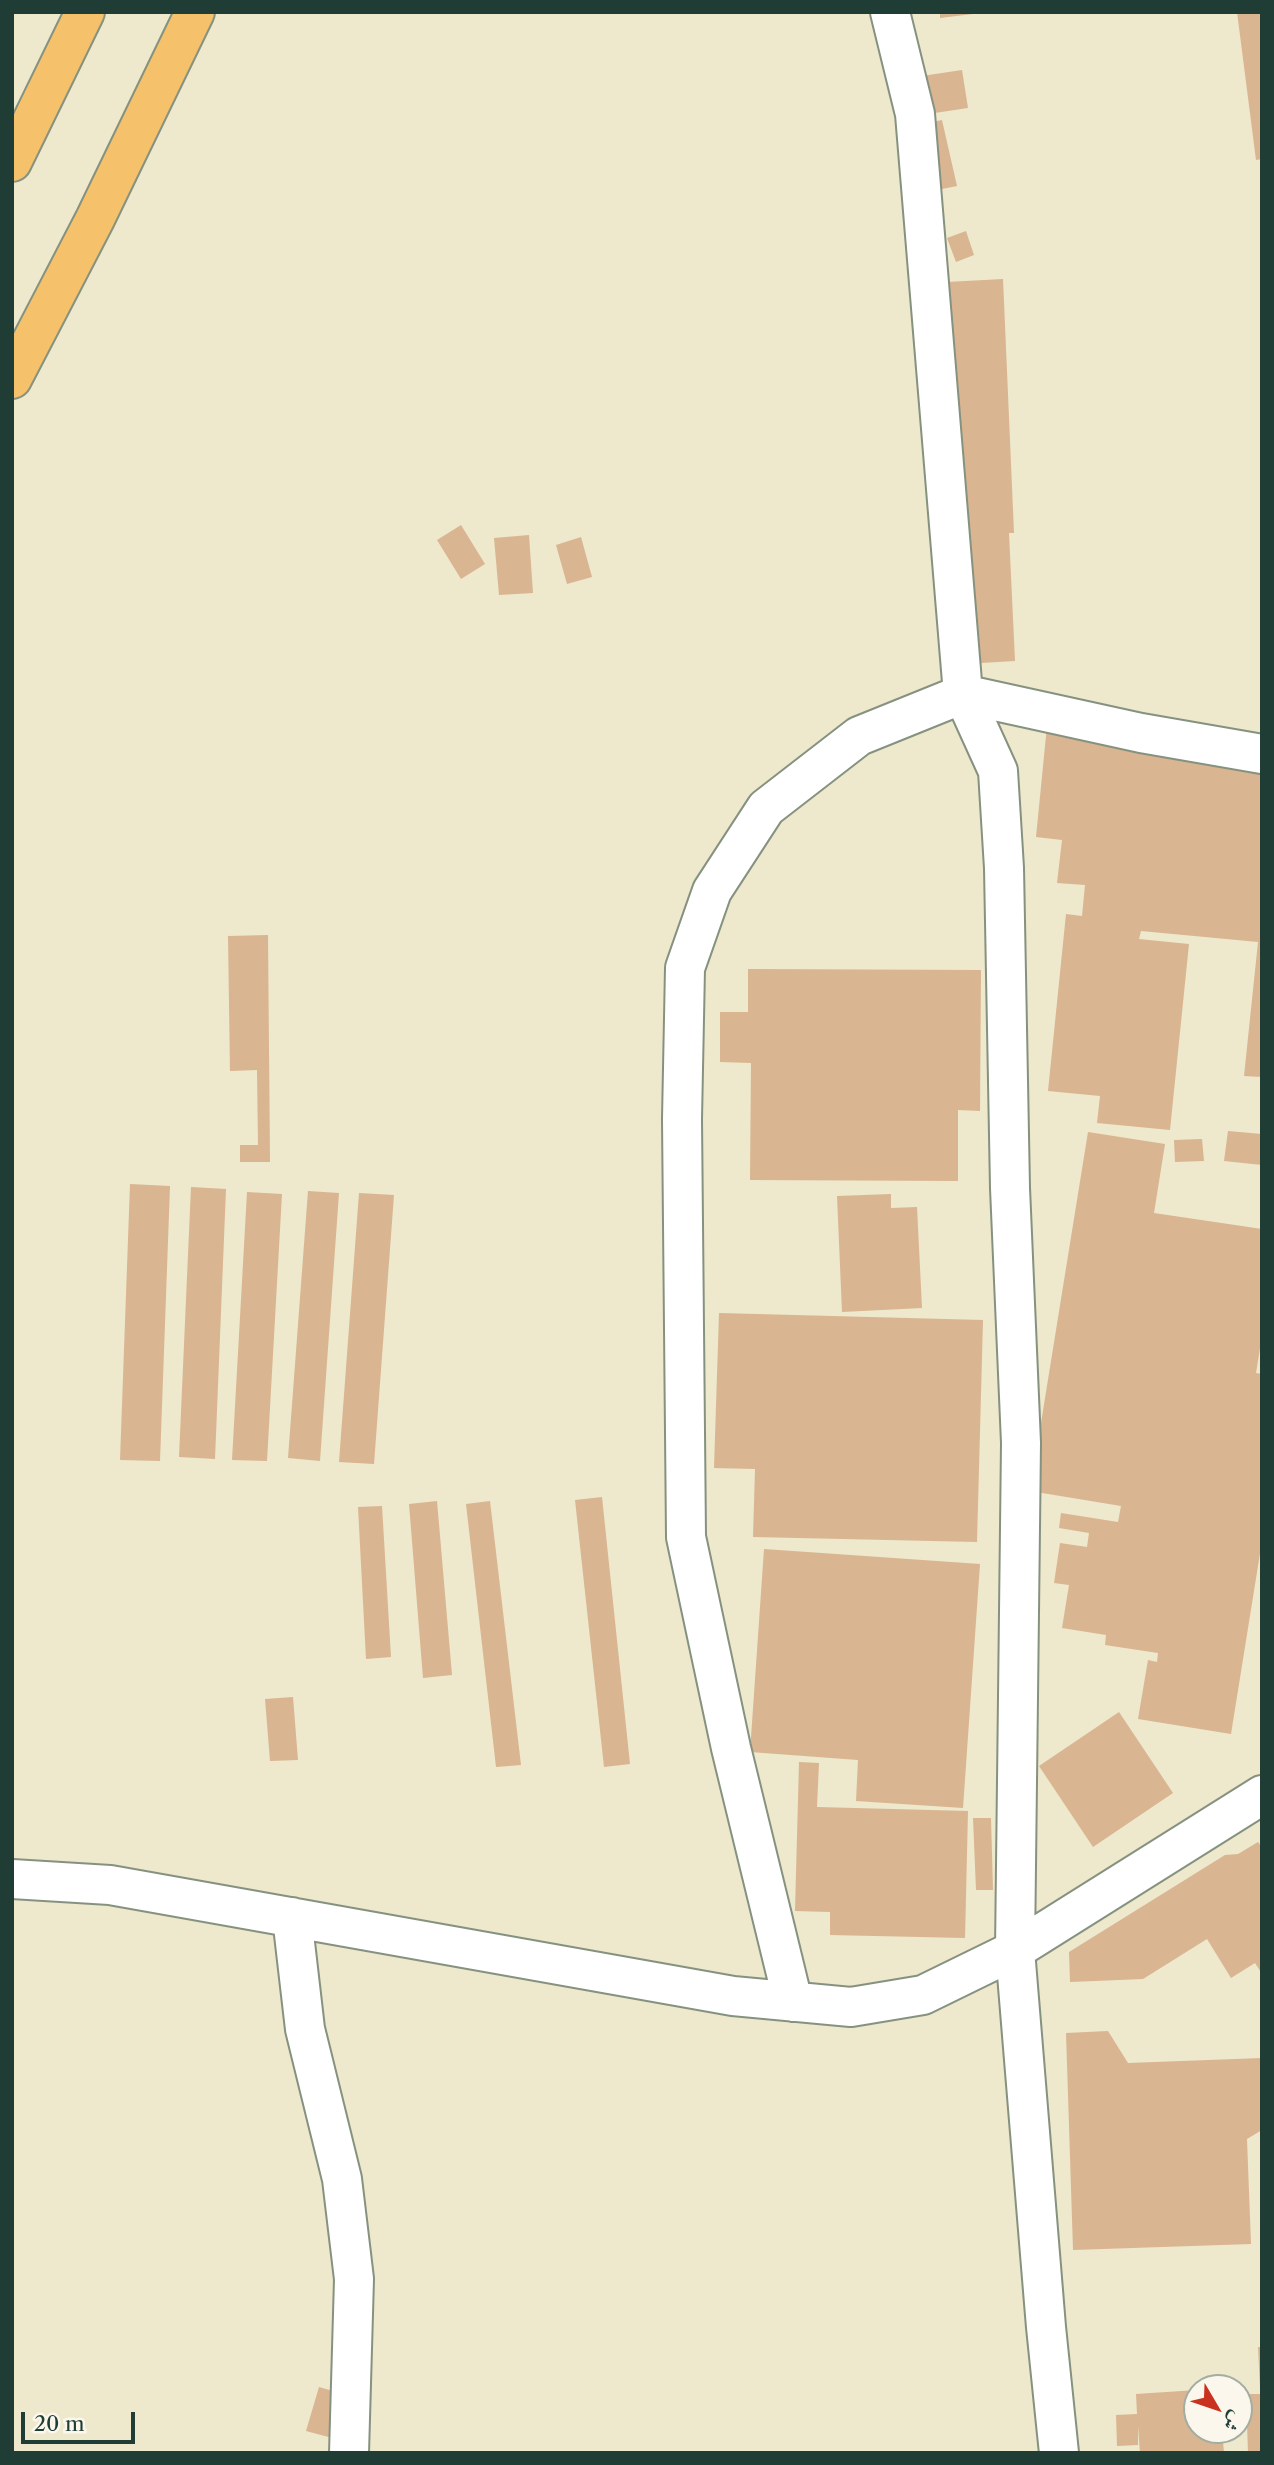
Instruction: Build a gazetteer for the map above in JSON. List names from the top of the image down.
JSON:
{
  "scale_bar": "20 m",
  "north": "bottom right"
}
